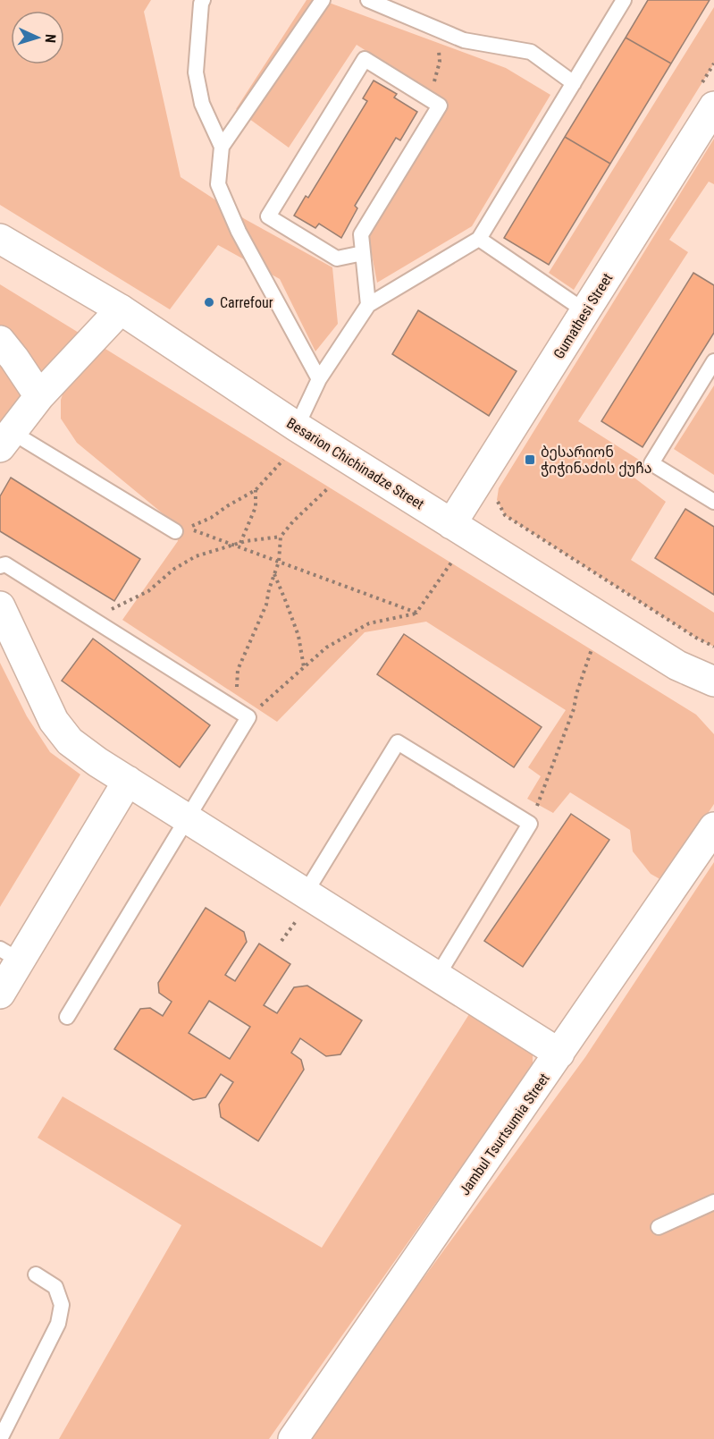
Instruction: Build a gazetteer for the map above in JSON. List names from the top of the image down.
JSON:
{
  "streets": {
    "street": ["Gumathesi Street", "Besarion Chichinadze Street", "Jambul Tsurtsumia Street"]
  },
  "crossings": [
    ["Gumathesi Street", "Besarion Chichinadze Street"]
  ],
  "places": {
    "other": ["Carrefour"],
    "transit": ["ბესარიონ ჭიჭინაძის ქუჩა"]
  },
  "north": "right"
}
